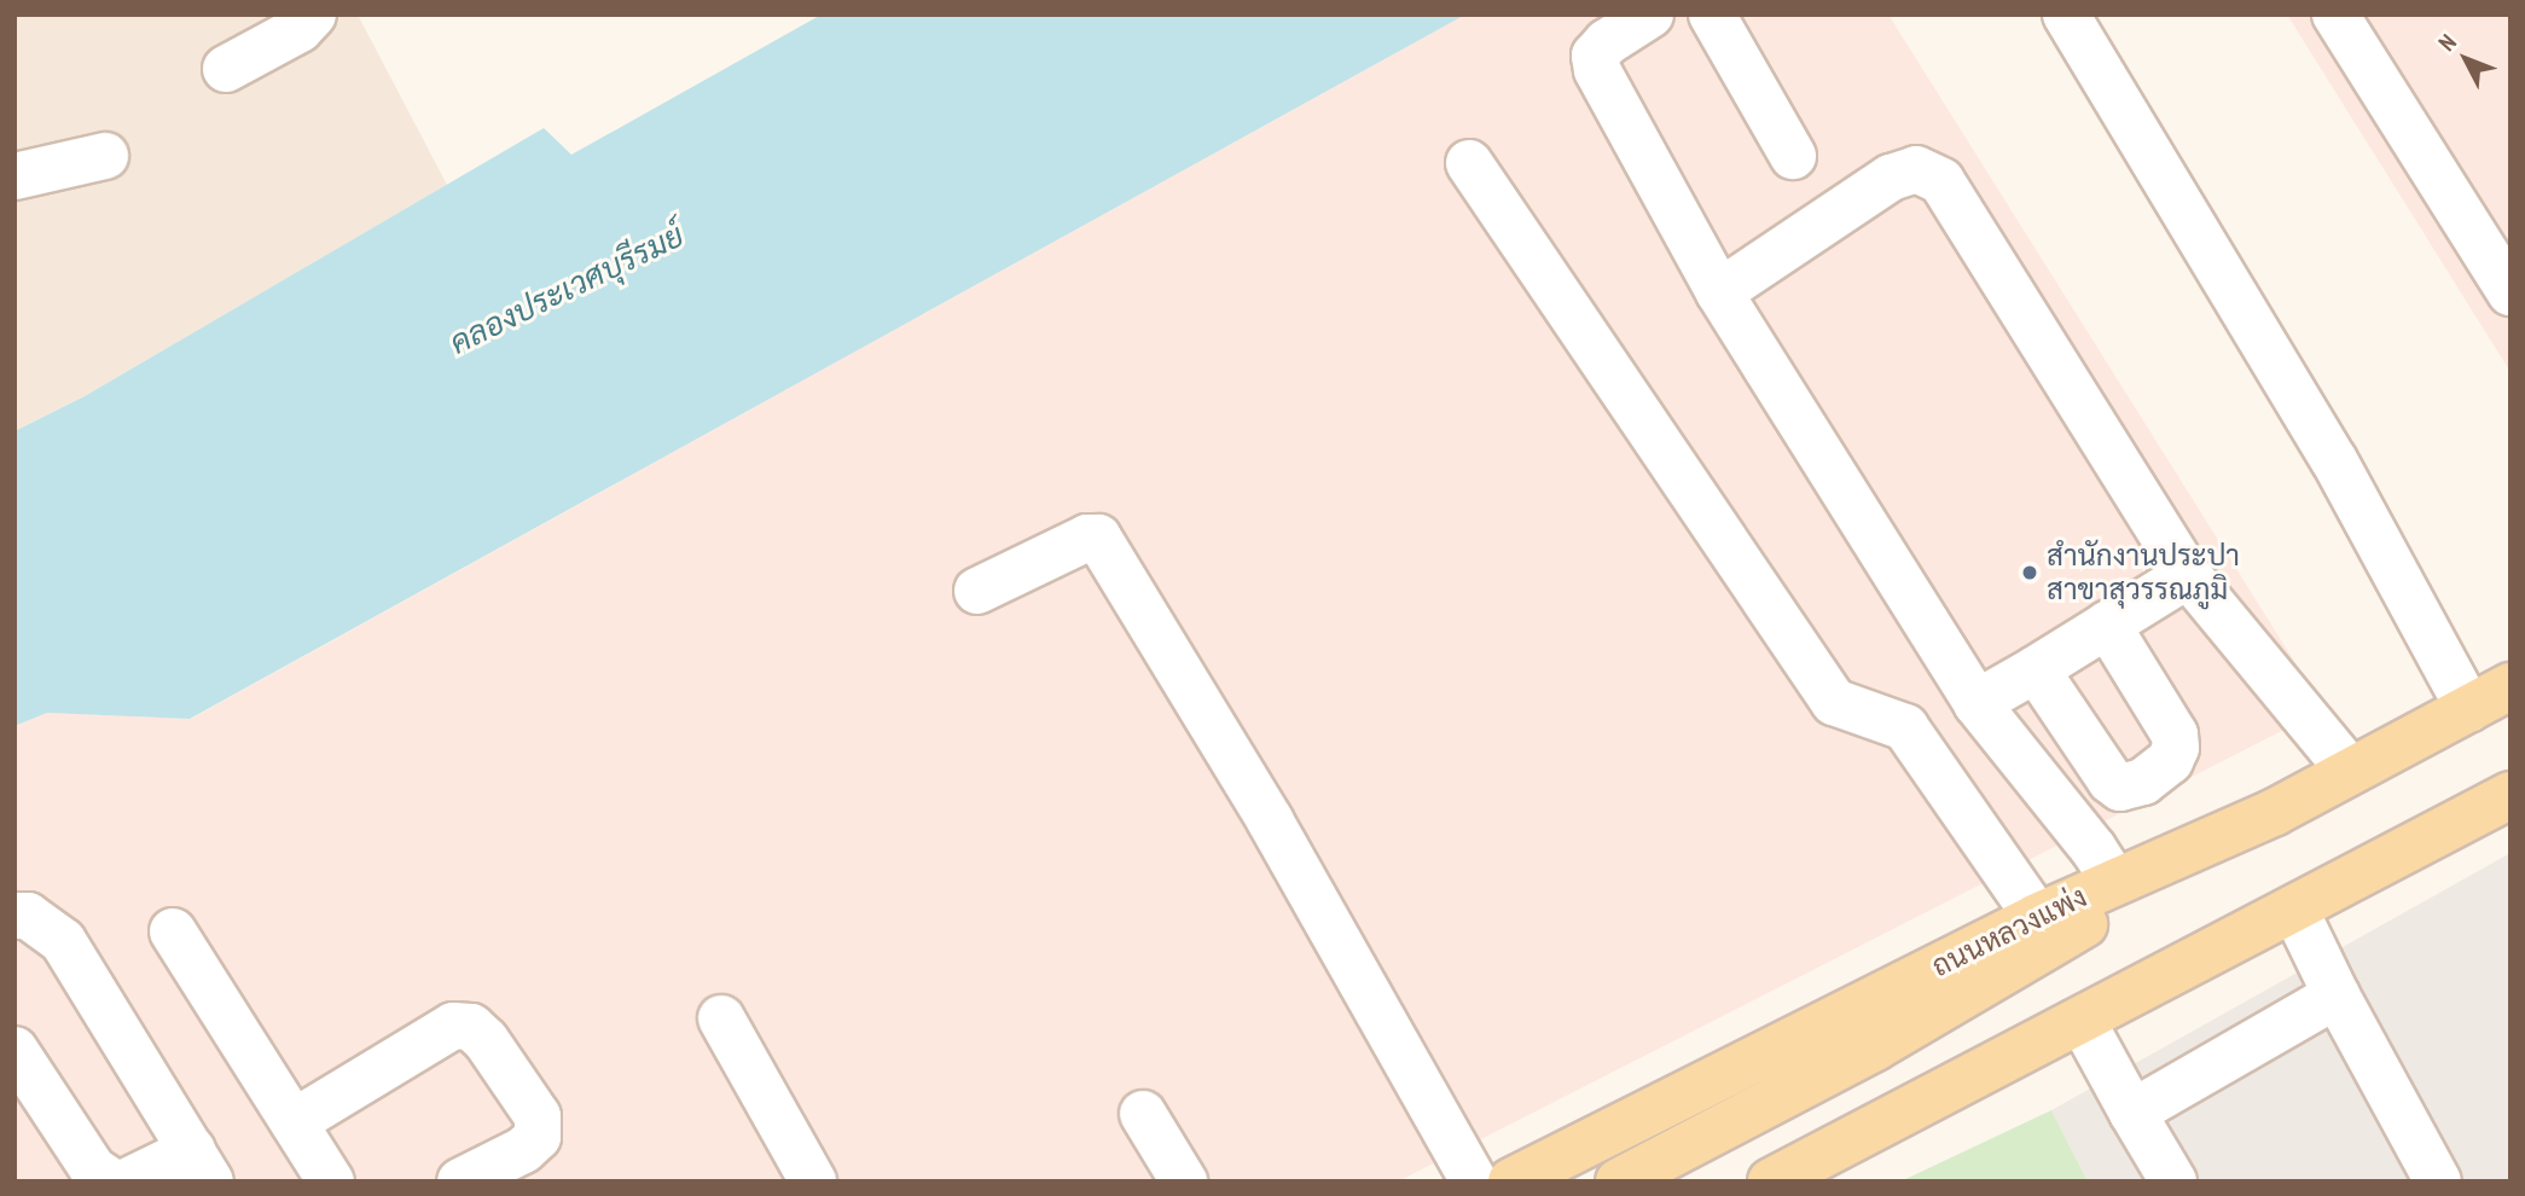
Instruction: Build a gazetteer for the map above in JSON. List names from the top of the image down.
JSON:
{
  "streets": {
    "main road": ["ถนนหลวงแพ่ง"]
  },
  "water": ["คลองประเวศบุรีรมย์"],
  "places": ["สำนักงานประปา สาขาสุวรรณภูมิ"],
  "north": "top left"
}
